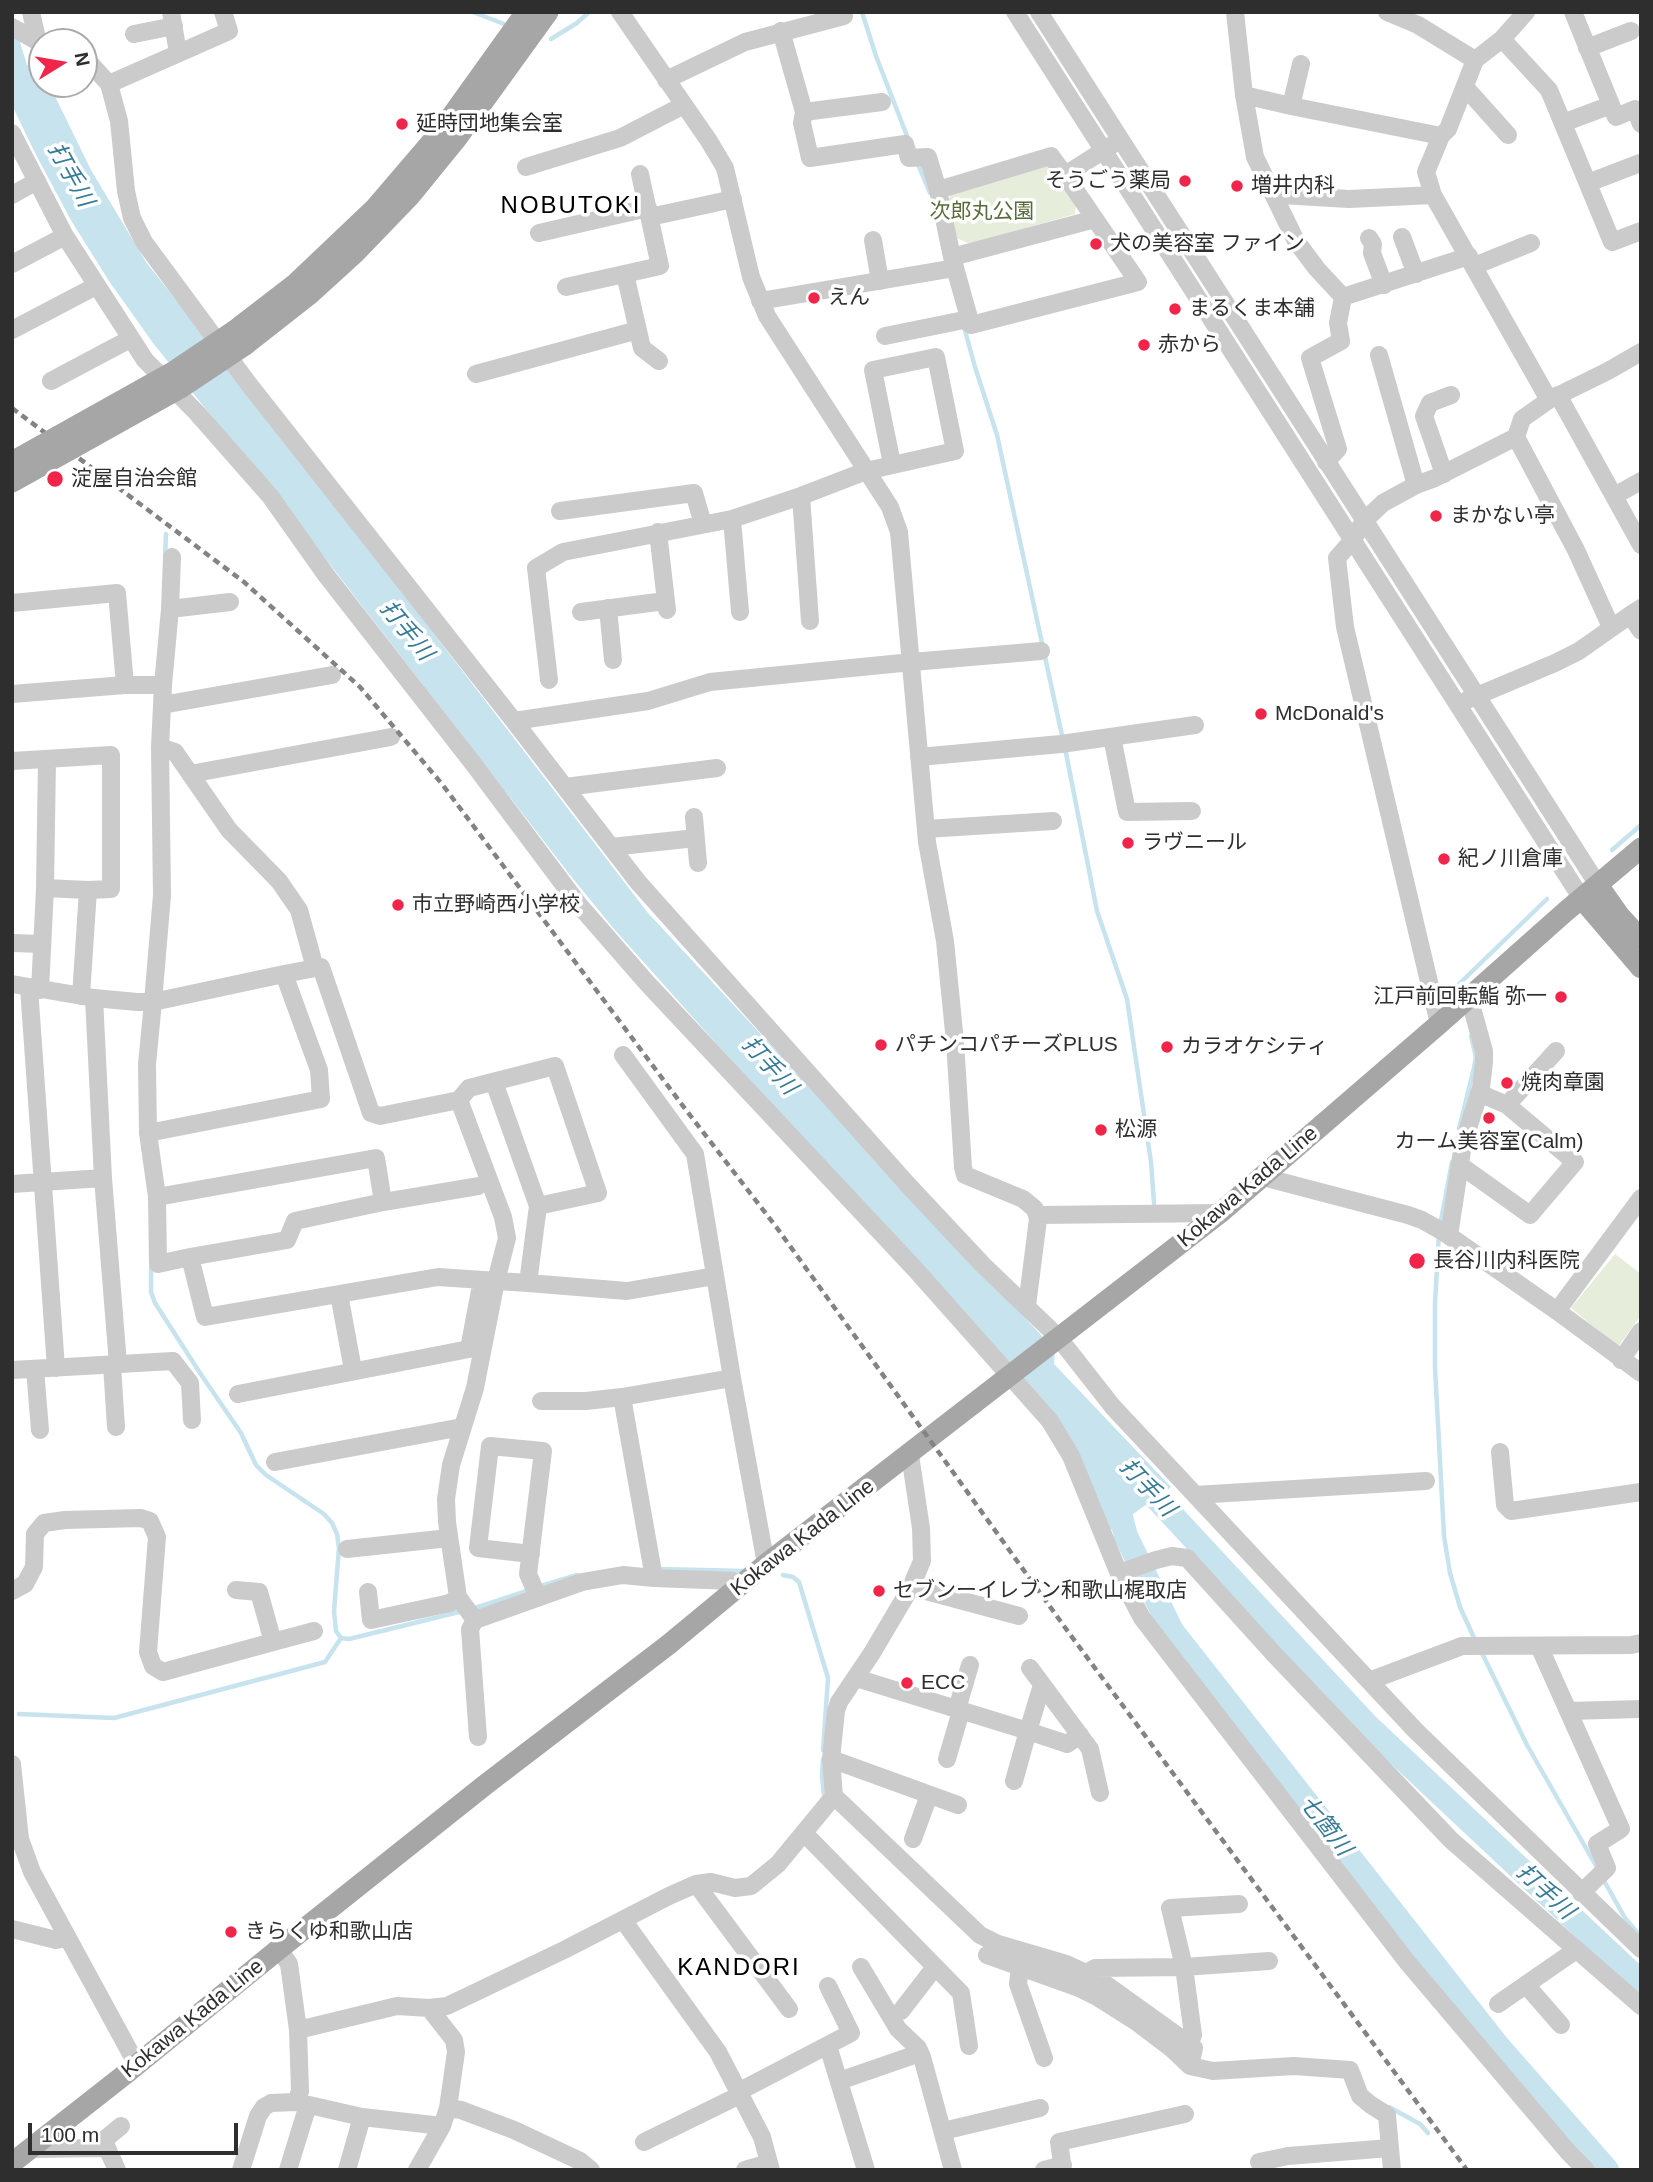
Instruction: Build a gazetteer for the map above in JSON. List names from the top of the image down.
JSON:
{
  "streets": {
    "main road": ["Kokawa Kada Line"]
  },
  "districts": ["NOBUTOKI", "KANDORI"],
  "water": ["打手川", "七箇川"],
  "parks": ["次郎丸公園"],
  "places": [
    "延時団地集会室",
    "そうごう薬局",
    "増井内科",
    "犬の美容室 ファイン",
    "えん",
    "まるくま本舗",
    "赤から",
    "淀屋自治会館",
    "まかない亭",
    "McDonald's",
    "ラヴニール",
    "紀ノ川倉庫",
    "市立野崎西小学校",
    "江戸前回転鮨 弥一",
    "パチンコパチーズPLUS",
    "カラオケシティ",
    "焼肉章園",
    "カーム美容室(Calm)",
    "松源",
    "長谷川内科医院",
    "セブンーイレブン和歌山梶取店",
    "ECC",
    "きらくゆ和歌山店"
  ],
  "scale_bar": "100 m",
  "north": "right"
}
